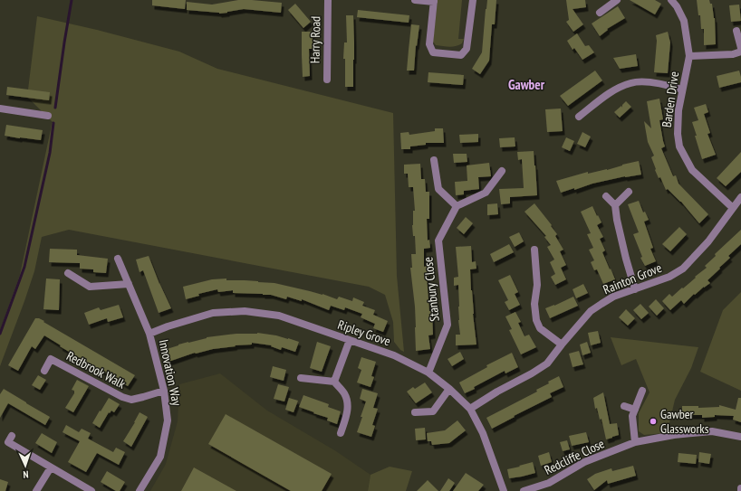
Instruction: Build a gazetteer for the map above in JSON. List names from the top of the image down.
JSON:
{
  "streets": {
    "street": [
      "Harry Road",
      "Barden Drive",
      "Rainton Grove",
      "Stanbury Close",
      "Ripley Grove",
      "Redbrook Walk",
      "Innovation Way",
      "Redcliffe Close"
    ]
  },
  "crossings": [
    ["Barden Drive", "Rainton Grove"],
    ["Rainton Grove", "Ripley Grove"],
    ["Stanbury Close", "Ripley Grove"],
    ["Ripley Grove", "Innovation Way"],
    ["Redbrook Walk", "Innovation Way"]
  ],
  "districts": ["Gawber"],
  "places": ["Gawber Glassworks"],
  "north": "bottom"
}
